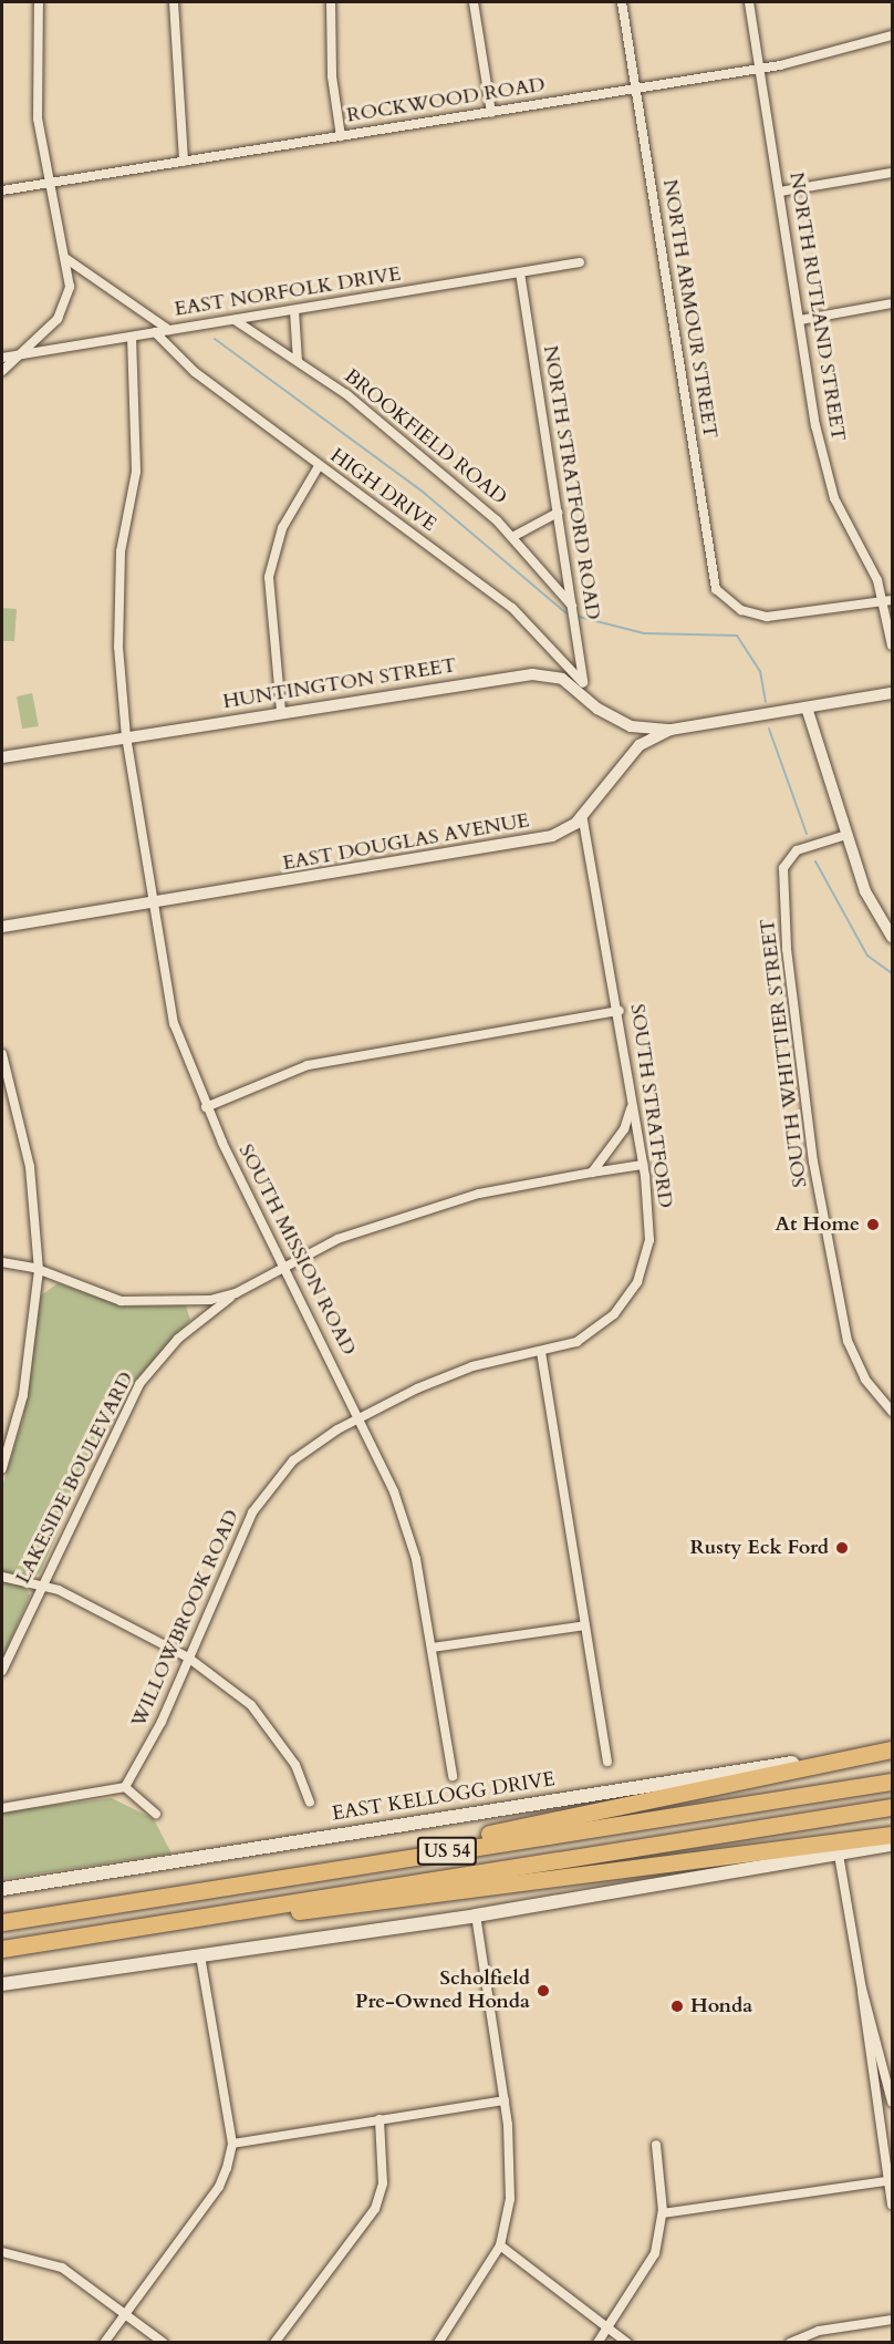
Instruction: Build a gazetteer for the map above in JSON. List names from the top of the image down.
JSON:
{
  "streets": {
    "highway": ["US 54"],
    "main road": ["EAST KELLOGG DRIVE"],
    "street": [
      "ROCKWOOD ROAD",
      "EAST NORFOLK DRIVE",
      "NORTH RUTLAND STREET",
      "NORTH ARMOUR STREET",
      "BROOKFIELD ROAD",
      "NORTH STRATFORD ROAD",
      "HIGH DRIVE",
      "HUNTINGTON STREET",
      "EAST DOUGLAS AVENUE",
      "SOUTH WHITTIER STREET",
      "SOUTH STRATFORD",
      "SOUTH MISSION ROAD",
      "LAKESIDE BOULEVARD",
      "WILLOWBROOK ROAD"
    ]
  },
  "crossings": [
    ["ROCKWOOD ROAD", "NORTH RUTLAND STREET"],
    ["ROCKWOOD ROAD", "NORTH ARMOUR STREET"],
    ["EAST NORFOLK DRIVE", "BROOKFIELD ROAD"],
    ["EAST NORFOLK DRIVE", "NORTH STRATFORD ROAD"],
    ["EAST NORFOLK DRIVE", "HIGH DRIVE"],
    ["EAST NORFOLK DRIVE", "SOUTH MISSION ROAD"],
    ["NORTH RUTLAND STREET", "NORTH ARMOUR STREET"],
    ["BROOKFIELD ROAD", "NORTH STRATFORD ROAD"],
    ["NORTH STRATFORD ROAD", "HIGH DRIVE"],
    ["NORTH STRATFORD ROAD", "HUNTINGTON STREET"],
    ["HUNTINGTON STREET", "EAST DOUGLAS AVENUE"],
    ["HUNTINGTON STREET", "SOUTH MISSION ROAD"],
    ["EAST DOUGLAS AVENUE", "SOUTH STRATFORD"],
    ["EAST DOUGLAS AVENUE", "SOUTH MISSION ROAD"],
    ["SOUTH STRATFORD", "WILLOWBROOK ROAD"],
    ["SOUTH MISSION ROAD", "WILLOWBROOK ROAD"]
  ],
  "places": [
    "At Home",
    "Rusty Eck Ford",
    "Scholfield Pre-Owned Honda",
    "Honda"
  ]
}
